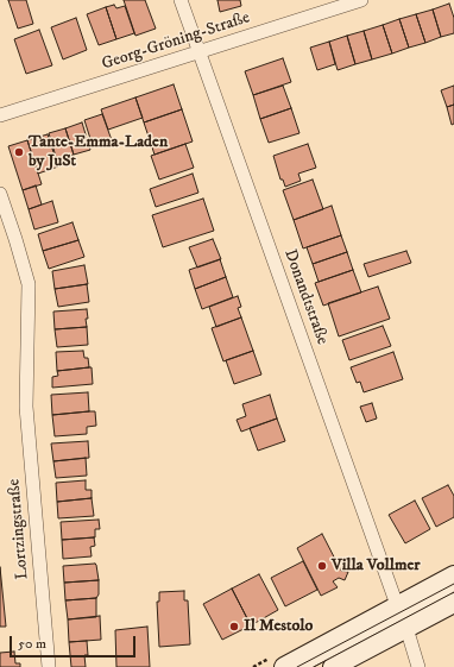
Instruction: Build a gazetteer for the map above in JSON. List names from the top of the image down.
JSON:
{
  "streets": {
    "street": ["Georg-Gröning-Straße", "Donandtstraße", "Lortzingstraße"]
  },
  "crossings": [
    ["Georg-Gröning-Straße", "Donandtstraße"]
  ],
  "places": ["Tante-Emma-Laden by JuSt", "Villa Vollmer", "Il Mestolo"],
  "scale_bar": "50 m"
}
